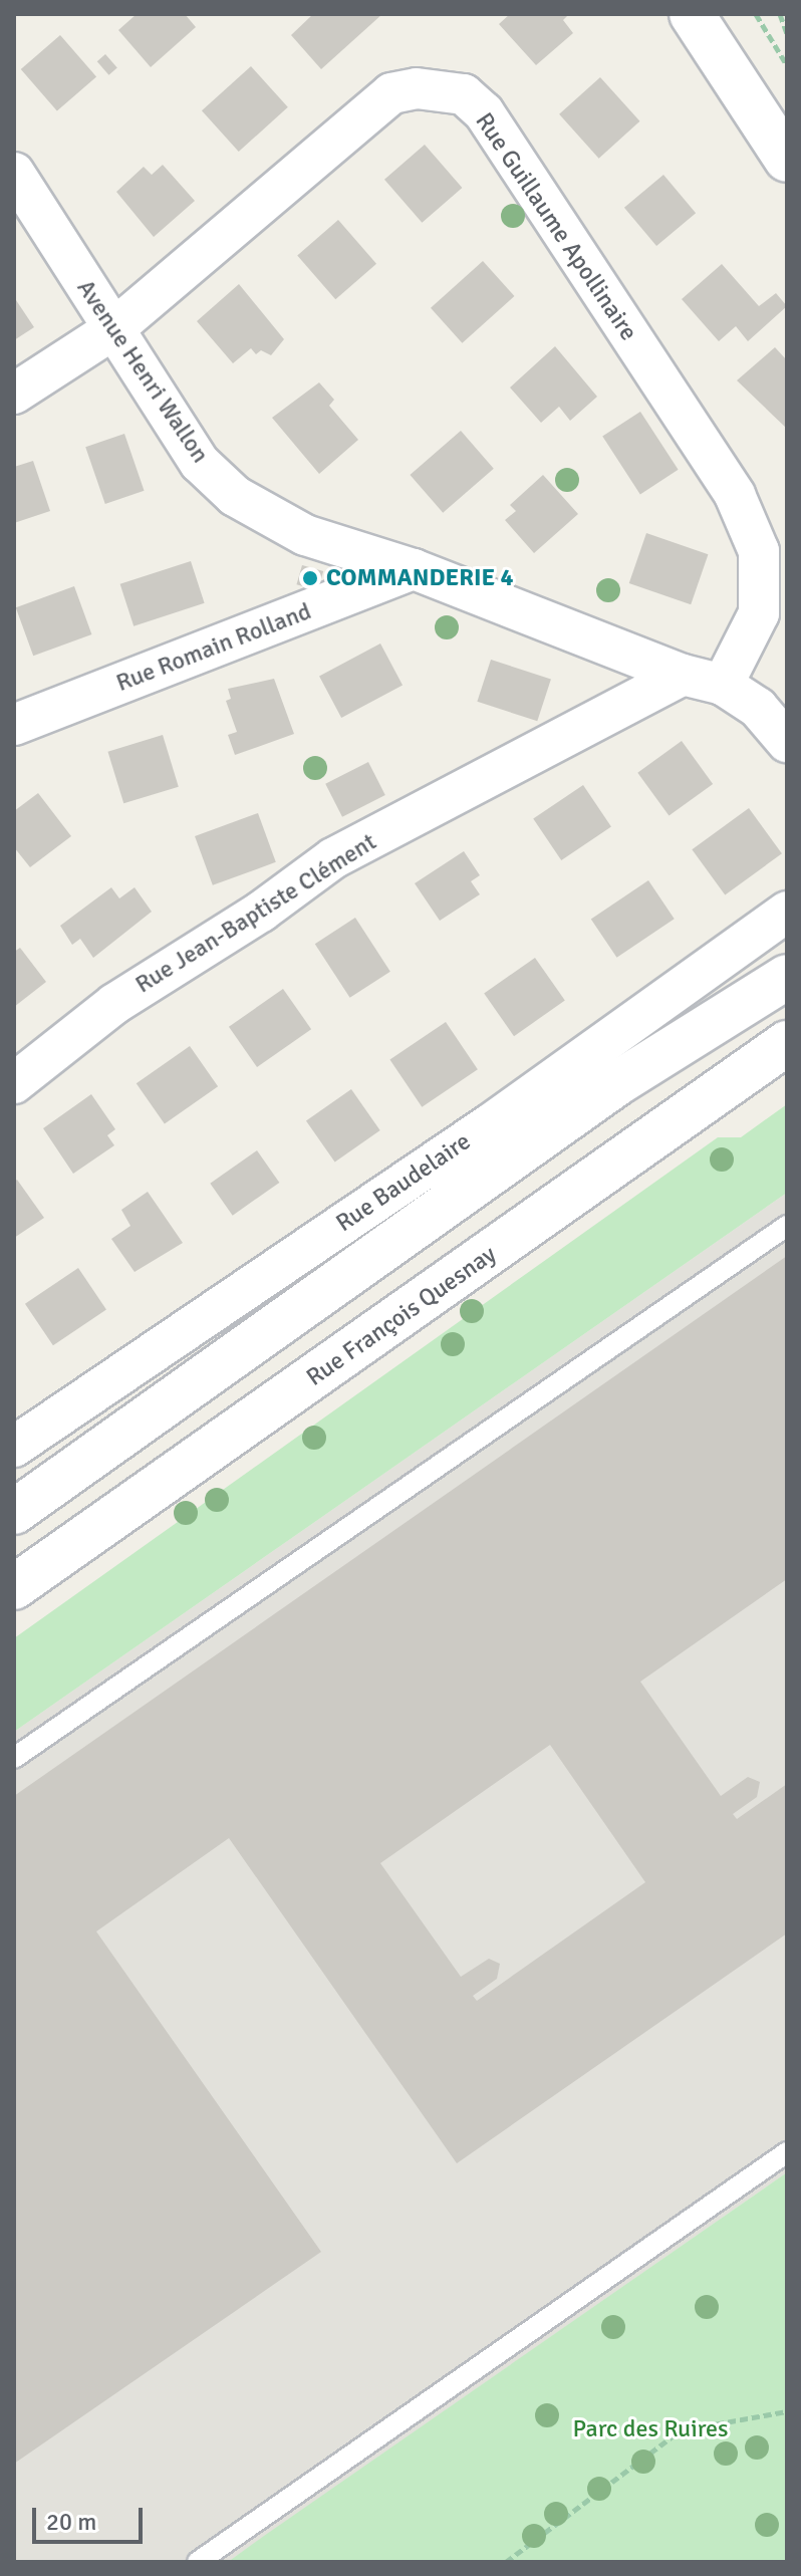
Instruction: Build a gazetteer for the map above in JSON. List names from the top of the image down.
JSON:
{
  "streets": {
    "street": [
      "Rue Guillaume Apollinaire",
      "Avenue Henri Wallon",
      "Rue Romain Rolland",
      "Rue Jean-Baptiste Clément",
      "Rue Baudelaire",
      "Rue François Quesnay"
    ]
  },
  "crossings": [
    ["Rue Guillaume Apollinaire", "Avenue Henri Wallon"],
    ["Avenue Henri Wallon", "Rue Romain Rolland"],
    ["Avenue Henri Wallon", "Rue Jean-Baptiste Clément"]
  ],
  "parks": ["Parc des Ruires"],
  "places": ["COMMANDERIE 4"],
  "scale_bar": "20 m"
}
